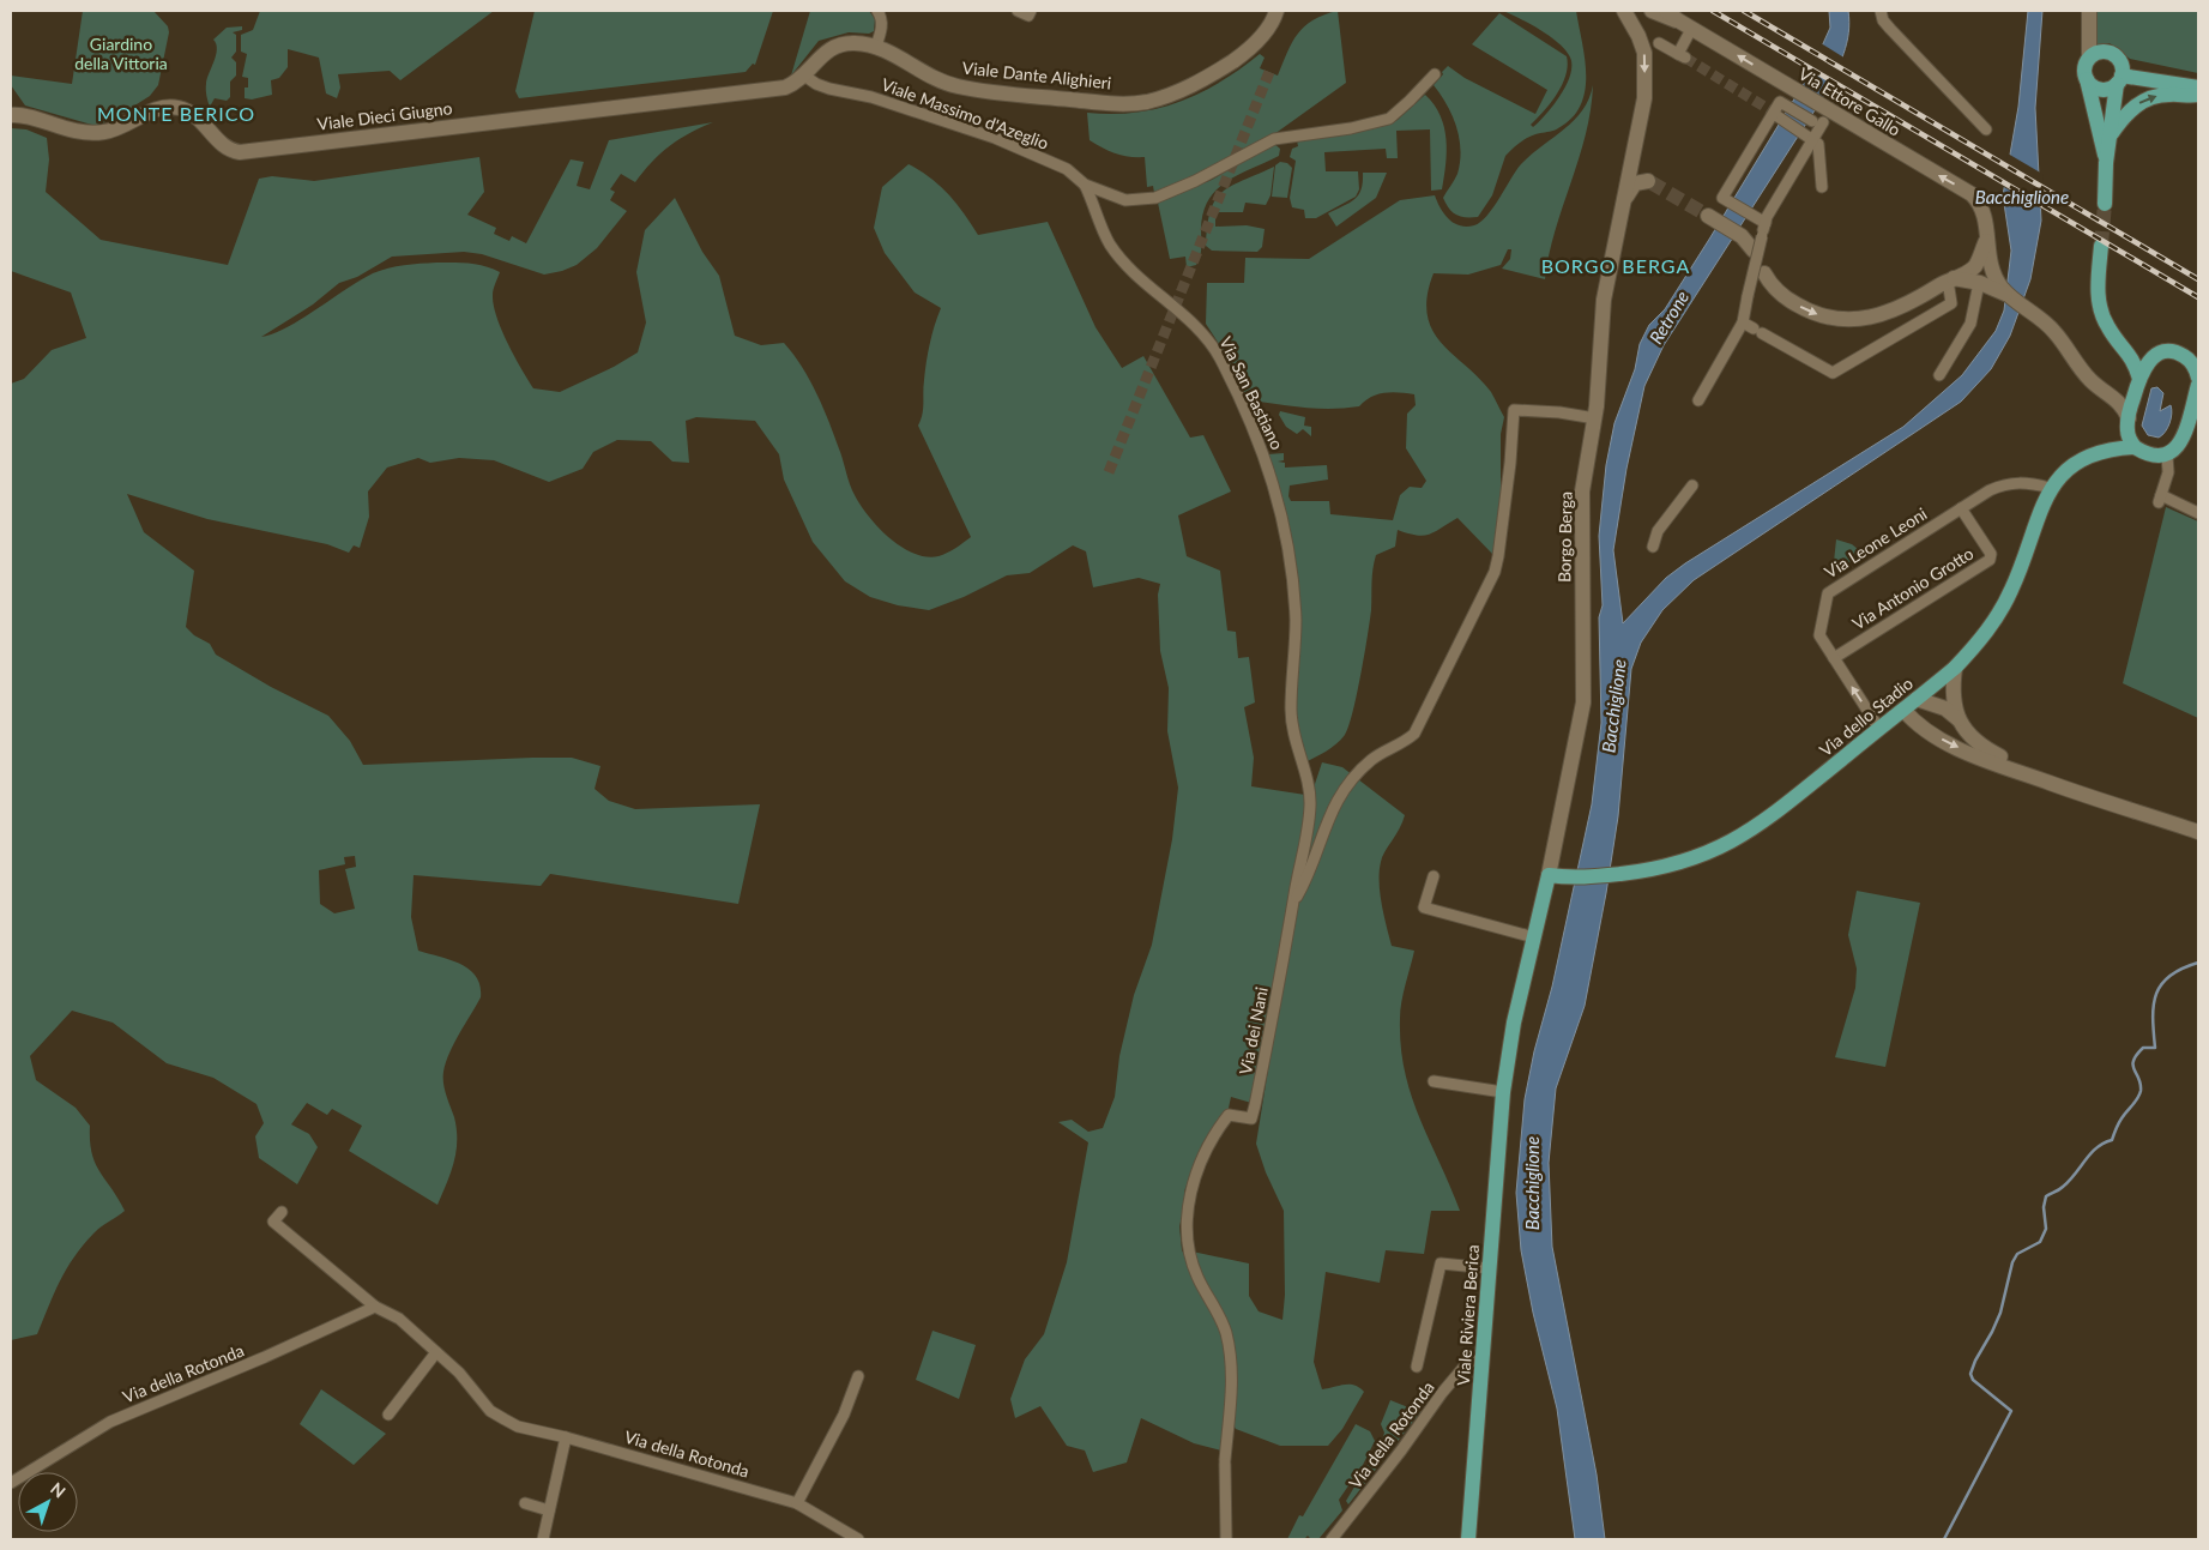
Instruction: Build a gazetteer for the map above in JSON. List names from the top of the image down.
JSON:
{
  "streets": {
    "main road": [
      "Viale Dante Alighieri",
      "Via Ettore Gallo",
      "Viale Dieci Giugno",
      "Borgo Berga",
      "Via dello Stadio",
      "Viale Riviera Berica"
    ],
    "street": [
      "Viale Massimo d'Azeglio",
      "Via San Bastiano",
      "Via Leone Leoni",
      "Via Antonio Grotto",
      "Via dei Nani",
      "Via della Rotonda"
    ]
  },
  "crossings": [
    ["Viale Dante Alighieri", "Viale Massimo d'Azeglio"],
    ["Viale Dante Alighieri", "Viale Dieci Giugno"],
    ["Via Ettore Gallo", "Via dello Stadio"],
    ["Viale Massimo d'Azeglio", "Via San Bastiano"],
    ["Via San Bastiano", "Via dei Nani"],
    ["Borgo Berga", "Via dello Stadio"],
    ["Borgo Berga", "Viale Riviera Berica"],
    ["Via Leone Leoni", "Via Antonio Grotto"],
    ["Via Leone Leoni", "Via dello Stadio"],
    ["Via dello Stadio", "Viale Riviera Berica"],
    ["Viale Riviera Berica", "Via della Rotonda"]
  ],
  "one_way": ["Via Ettore Gallo"],
  "districts": ["MONTE BERICO", "BORGO BERGA"],
  "water": ["Bacchiglione", "Retrone"],
  "parks": ["Giardino della Vittoria"],
  "north": "top right"
}
